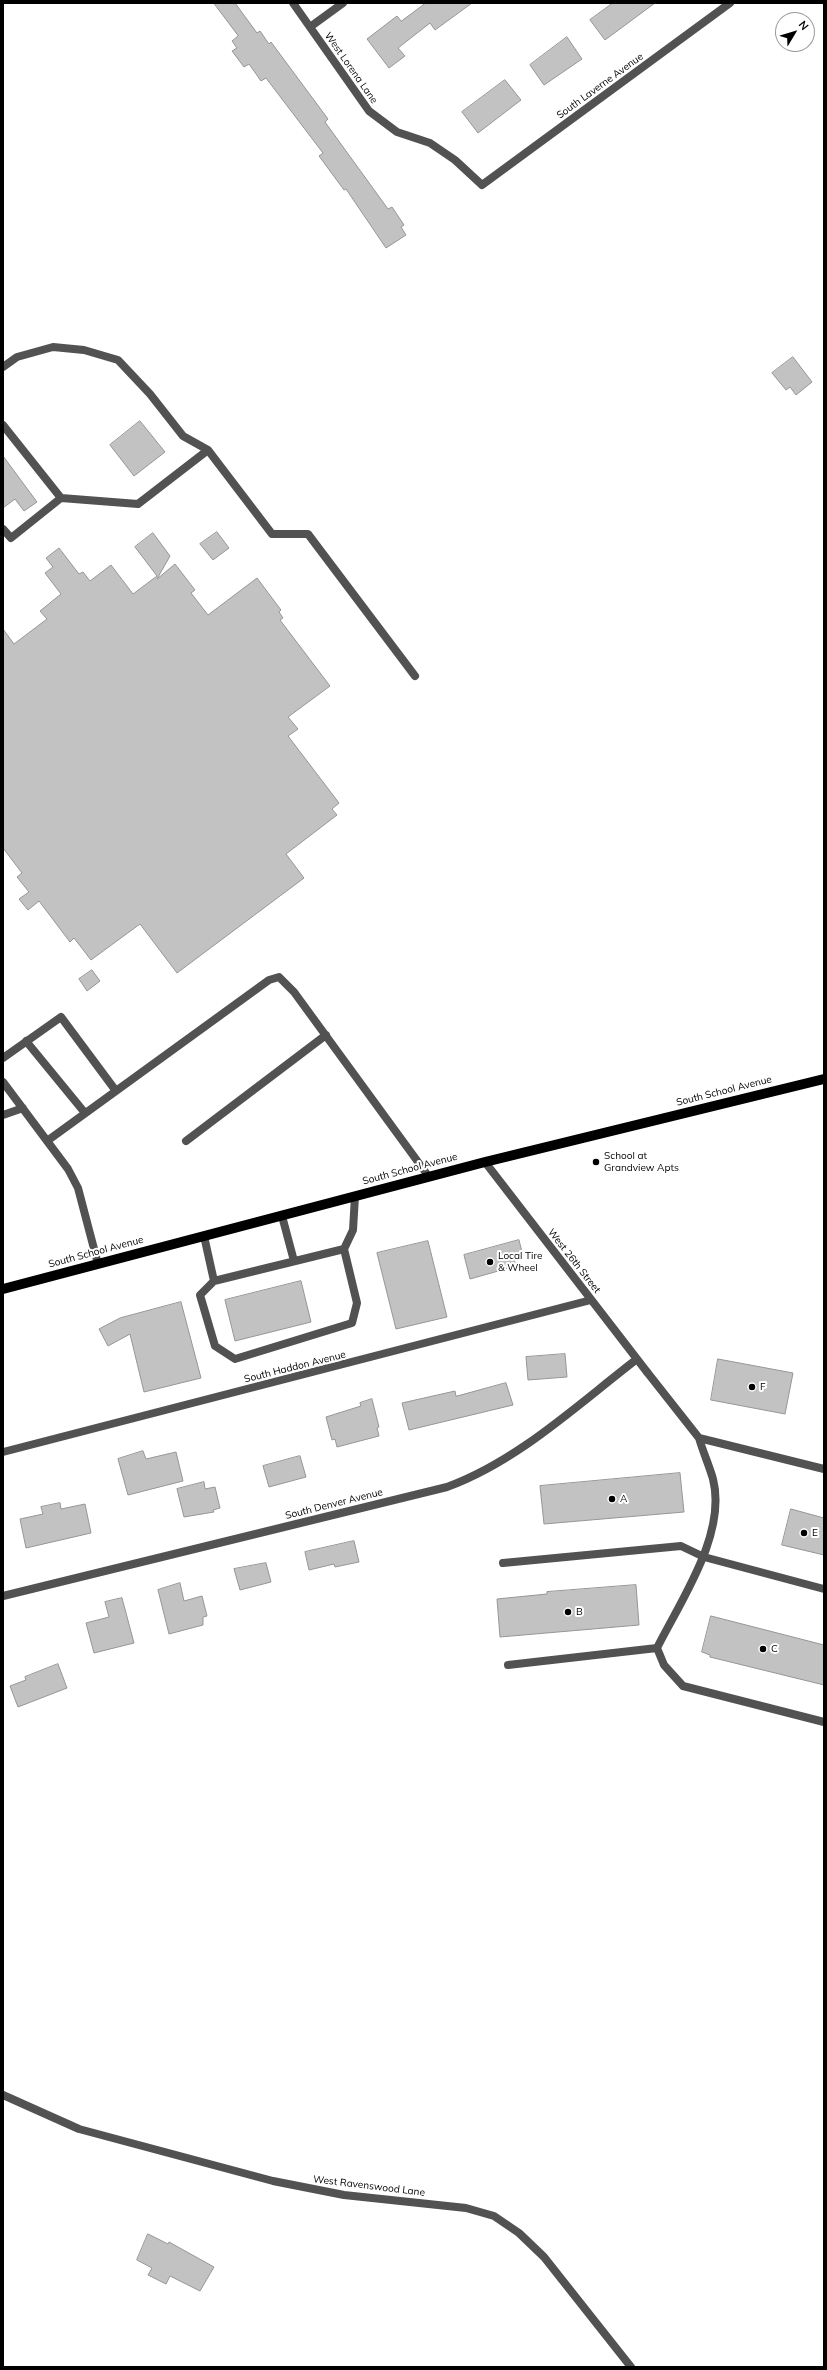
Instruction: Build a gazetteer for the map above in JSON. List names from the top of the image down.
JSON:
{
  "streets": {
    "main road": ["South School Avenue"],
    "street": [
      "West Lorena Lane",
      "South Laverne Avenue",
      "West 26th Street",
      "South Haddon Avenue",
      "South Denver Avenue",
      "West Ravenswood Lane"
    ]
  },
  "crossings": [
    ["West Lorena Lane", "South Laverne Avenue"],
    ["South School Avenue", "West 26th Street"],
    ["West 26th Street", "South Haddon Avenue"],
    ["West 26th Street", "South Denver Avenue"]
  ],
  "places": [
    "School at Grandview Apts",
    "Local Tire & Wheel",
    "F",
    "A",
    "E",
    "B",
    "C"
  ],
  "north": "top right"
}
